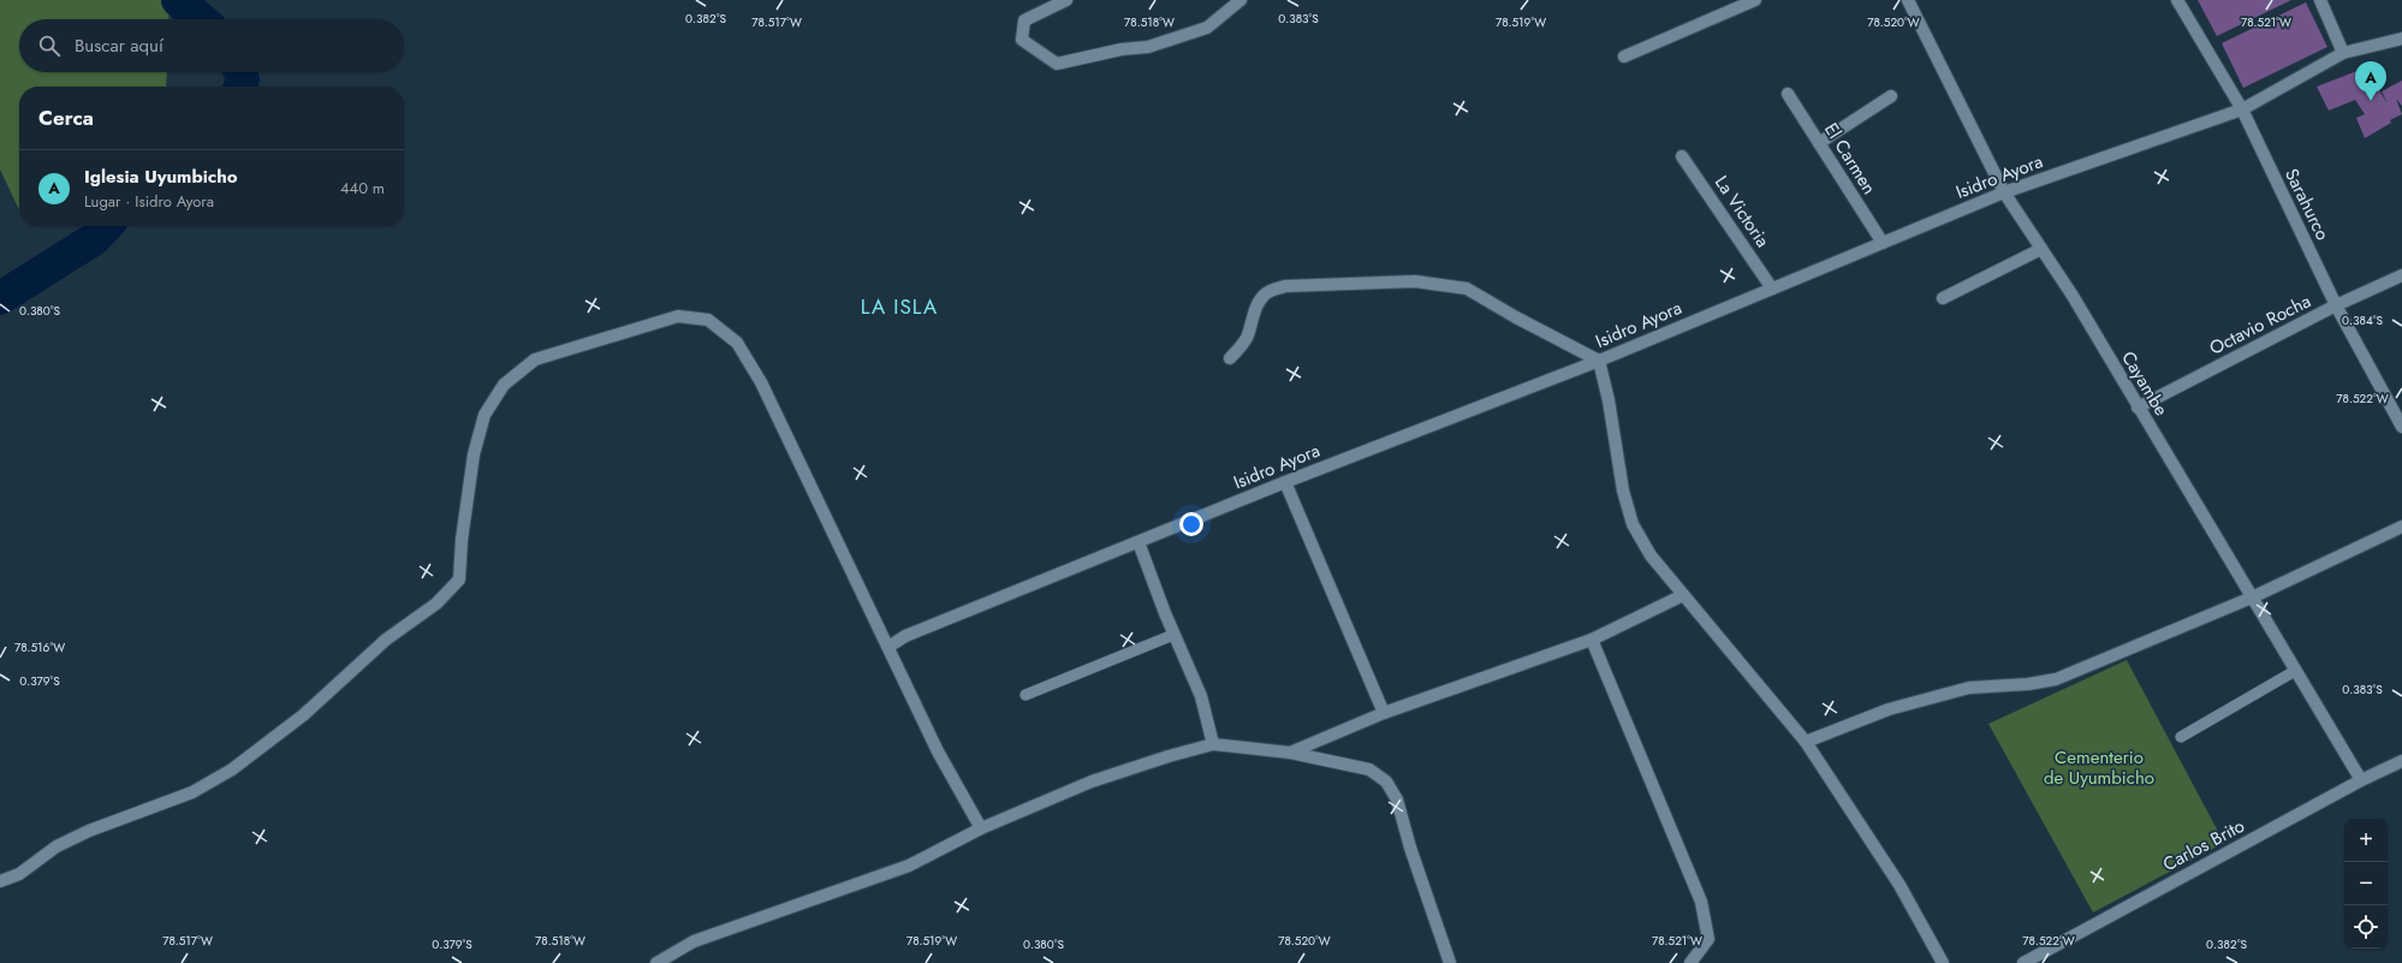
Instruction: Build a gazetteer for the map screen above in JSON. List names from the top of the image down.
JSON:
{
  "streets": {
    "street": [
      "El Carmen",
      "Isidro Ayora",
      "Sarahurco",
      "La Victoria",
      "Octavio Rocha",
      "Cayambe",
      "Carlos Brito"
    ]
  },
  "crossings": [
    ["El Carmen", "Isidro Ayora"],
    ["Isidro Ayora", "Sarahurco"],
    ["Isidro Ayora", "La Victoria"],
    ["Isidro Ayora", "Cayambe"],
    ["Sarahurco", "Octavio Rocha"],
    ["Octavio Rocha", "Cayambe"],
    ["Cayambe", "Carlos Brito"]
  ],
  "districts": ["LA ISLA"],
  "parks": ["Cementerio de Uyumbicho"],
  "page": {
    "search": "Buscar aquí",
    "pins": "A",
    "heading": "Cerca",
    "list": [
      {
        "mark": "A",
        "name": "Iglesia Uyumbicho",
        "note": "Lugar · Isidro Ayora",
        "value": "440 m"
      }
    ],
    "map_buttons": ["+", "−"]
  },
  "coordinates": [
    "0.382°S",
    "0.383°S",
    "78.517°W",
    "78.518°W",
    "78.519°W",
    "78.520°W",
    "78.521°W",
    "0.380°S",
    "0.384°S",
    "78.522°W",
    "78.516°W",
    "0.379°S"
  ]
}
